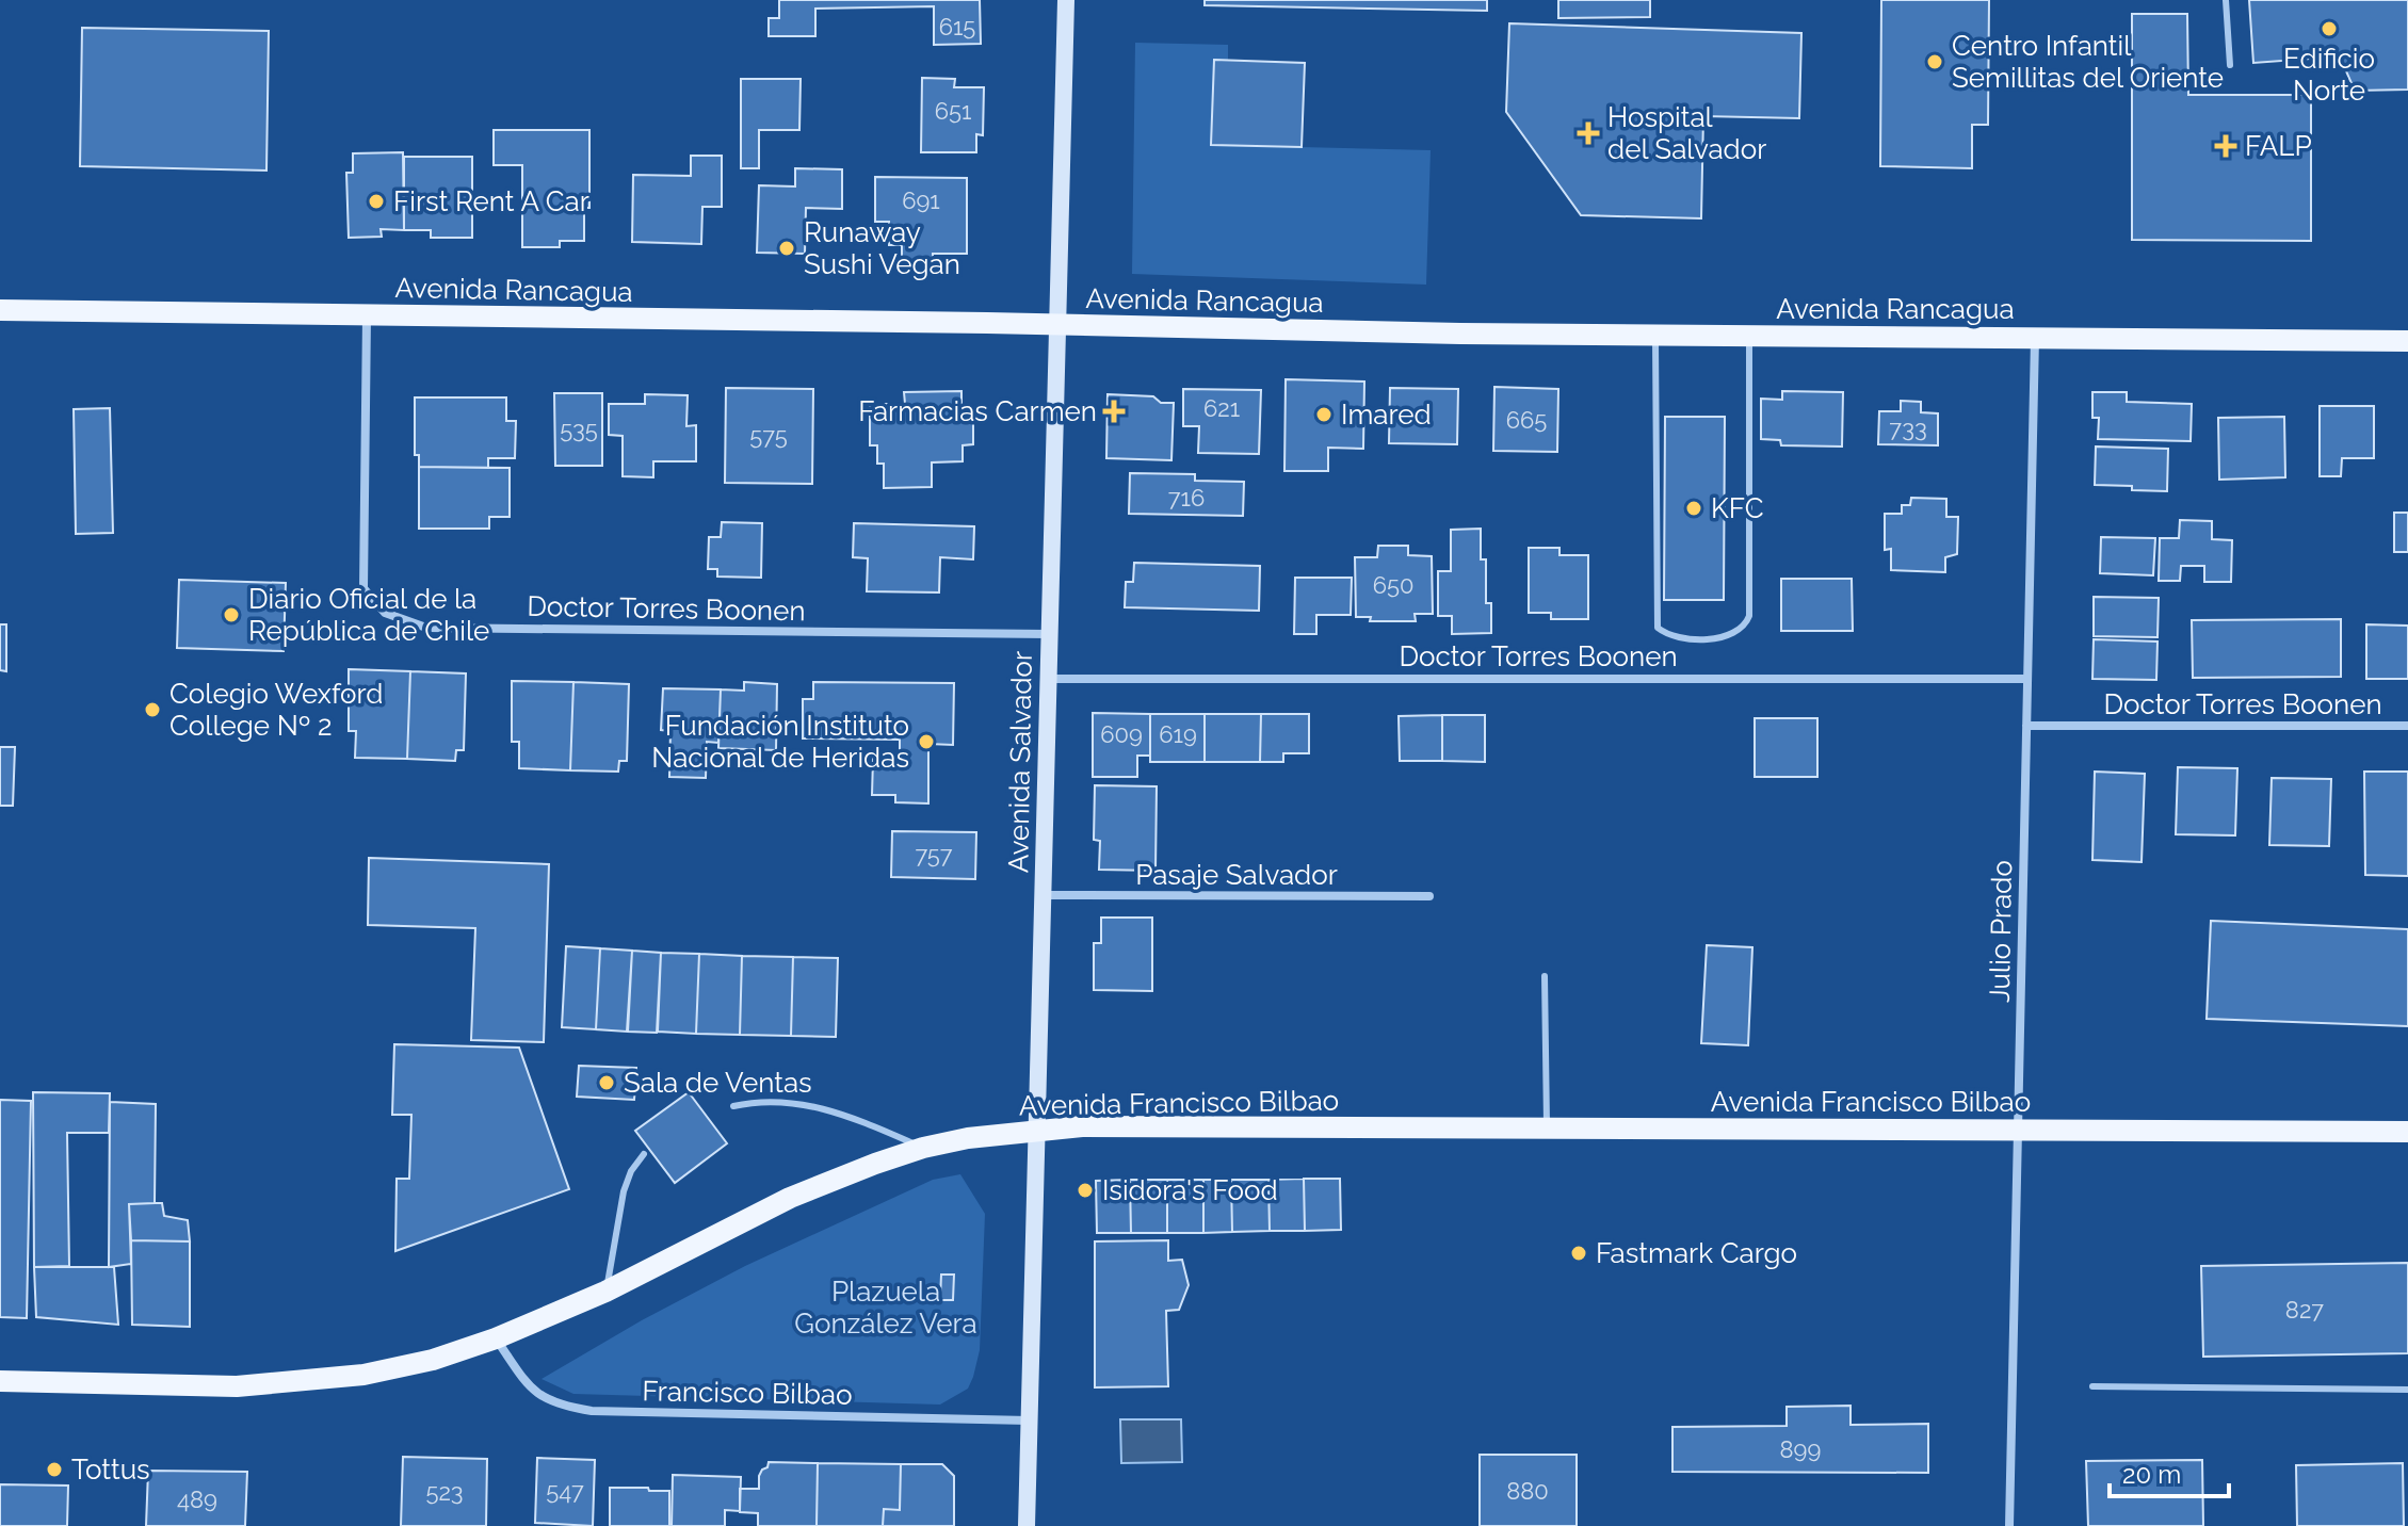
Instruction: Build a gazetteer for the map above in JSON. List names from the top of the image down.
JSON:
{
  "streets": {
    "main road": ["Avenida Rancagua", "Avenida Salvador", "Avenida Francisco Bilbao"],
    "street": [
      "Doctor Torres Boonen",
      "Pasaje Salvador",
      "Julio Prado",
      "Francisco Bilbao"
    ]
  },
  "crossings": [
    ["Avenida Rancagua", "Doctor Torres Boonen"],
    ["Avenida Rancagua", "Avenida Salvador"],
    ["Avenida Rancagua", "Julio Prado"],
    ["Doctor Torres Boonen", "Avenida Salvador"],
    ["Doctor Torres Boonen", "Julio Prado"],
    ["Avenida Salvador", "Pasaje Salvador"],
    ["Avenida Salvador", "Avenida Francisco Bilbao"],
    ["Avenida Salvador", "Francisco Bilbao"],
    ["Julio Prado", "Avenida Francisco Bilbao"],
    ["Avenida Francisco Bilbao", "Francisco Bilbao"]
  ],
  "parks": ["Plazuela González Vera"],
  "places": {
    "other": [
      "Edificio Norte",
      "Centro Infantil Semillitas del Oriente",
      "First Rent A Car",
      "Runaway Sushi Vegan",
      "Imared",
      "KFC",
      "Diario Oficial de la República de Chile",
      "Colegio Wexford College Nº 2",
      "Fundación Instituto Nacional de Heridas",
      "Sala de Ventas",
      "Isidora's Food",
      "Fastmark Cargo",
      "Tottus"
    ],
    "health": ["Hospital del Salvador", "FALP", "Farmacias Carmen"]
  },
  "house_numbers": [
    "615",
    "651",
    "691",
    "621",
    "665",
    "733",
    "535",
    "575",
    "716",
    "650",
    "609",
    "619",
    "757",
    "827",
    "899",
    "547",
    "880",
    "523",
    "489"
  ],
  "scale_bar": "20 m"
}
